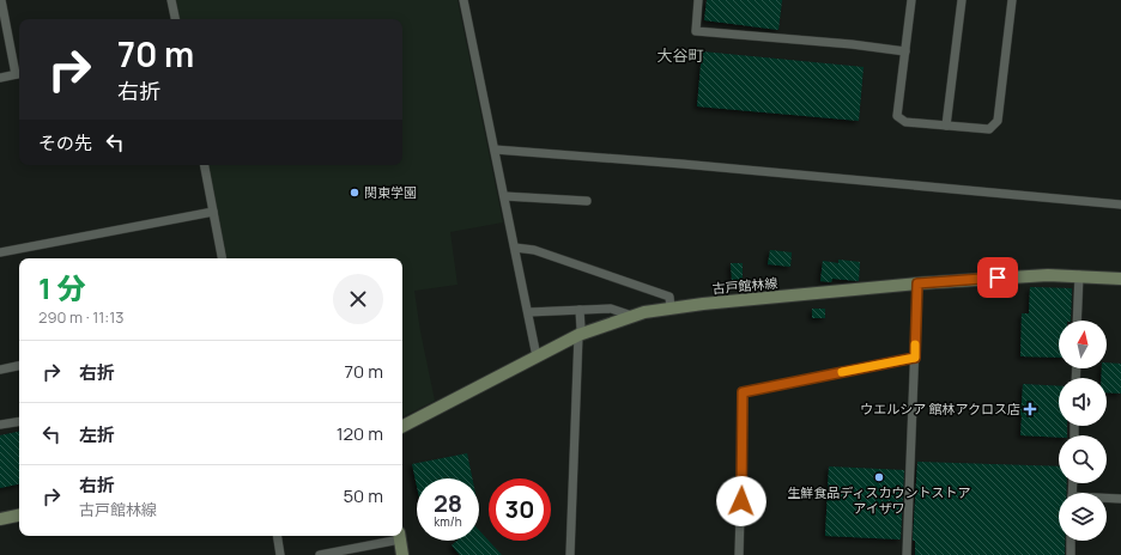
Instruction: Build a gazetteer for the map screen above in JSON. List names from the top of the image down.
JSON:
{
  "streets": {
    "main road": ["古戸館林線"]
  },
  "districts": ["大谷町"],
  "places": {
    "other": ["関東学園", "生鮮食品ディスカウントストア アイザワ"],
    "health": ["ウエルシア 館林アクロス店"]
  },
  "north": "top",
  "page": {
    "turn": ["70 m", "右折"],
    "then": "その先",
    "heading": ["1 分", "290 m · 11:13"],
    "list": [
      {
        "name": "右折",
        "value": "70 m"
      },
      {
        "name": "左折",
        "value": "120 m"
      },
      {
        "name": "右折",
        "note": "古戸館林線",
        "value": "50 m"
      }
    ],
    "speed": "28 km/h",
    "limit": "30"
  }
}
